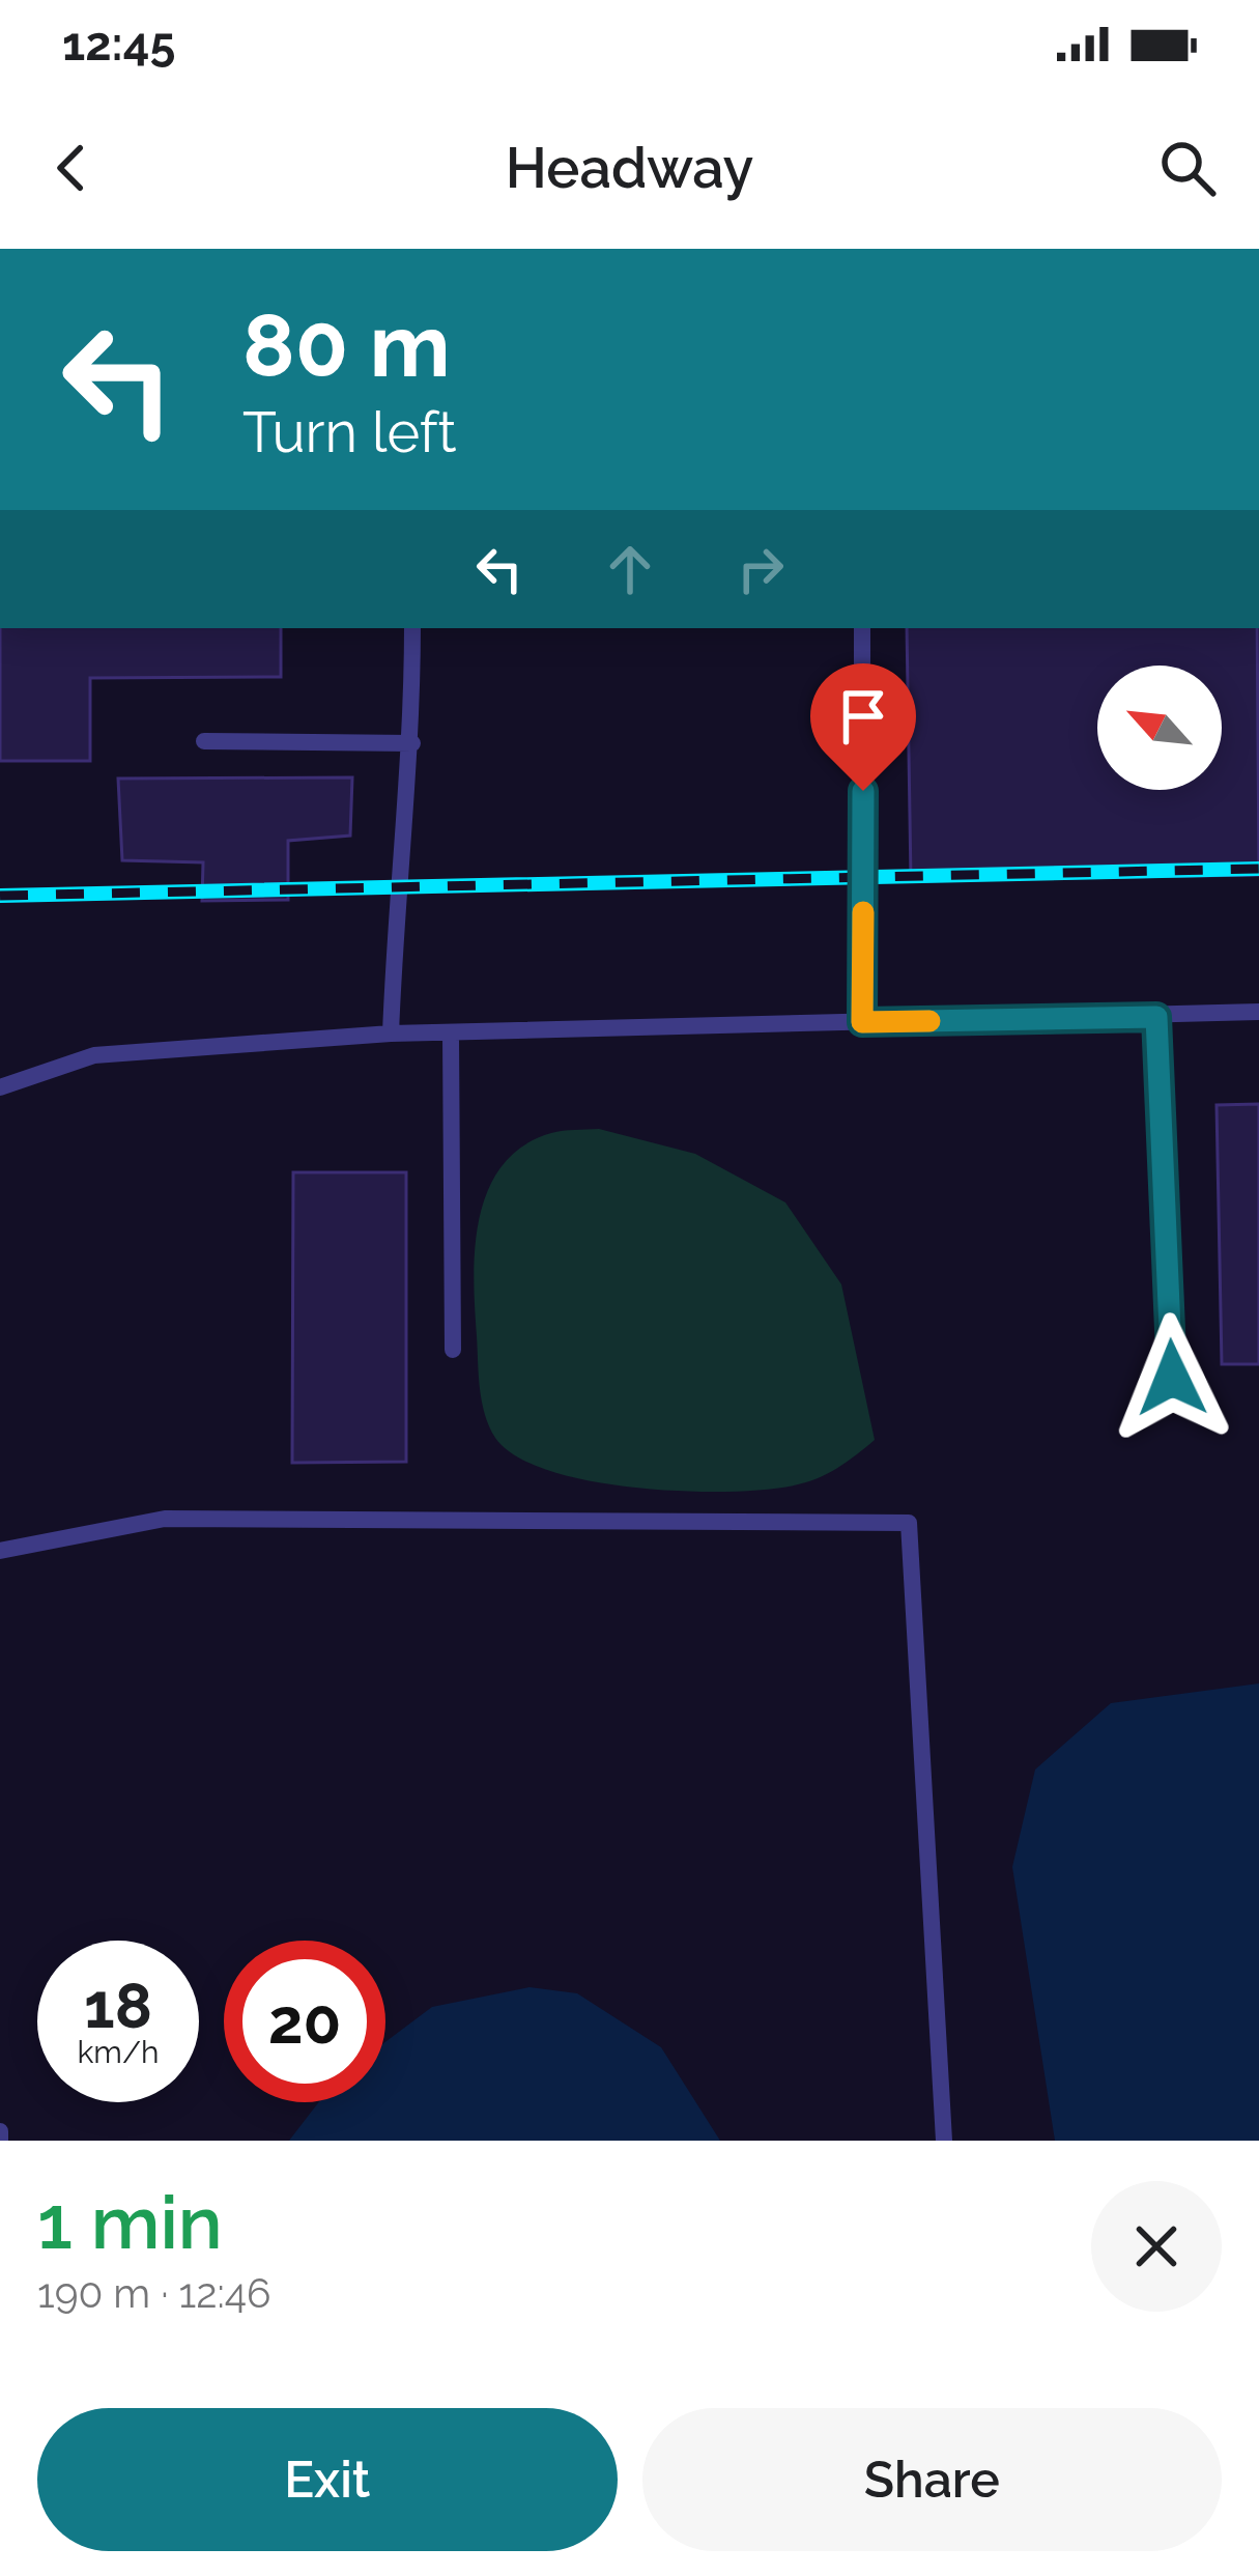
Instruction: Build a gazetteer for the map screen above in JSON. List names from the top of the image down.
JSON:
{
  "north": "top left",
  "page": {
    "status": "12:45",
    "header": "Headway",
    "turn": ["80 m", "Turn left"],
    "speed": "18 km/h",
    "limit": "20",
    "heading": ["1 min", "190 m · 12:46"],
    "buttons": ["Exit", "Share"]
  }
}
